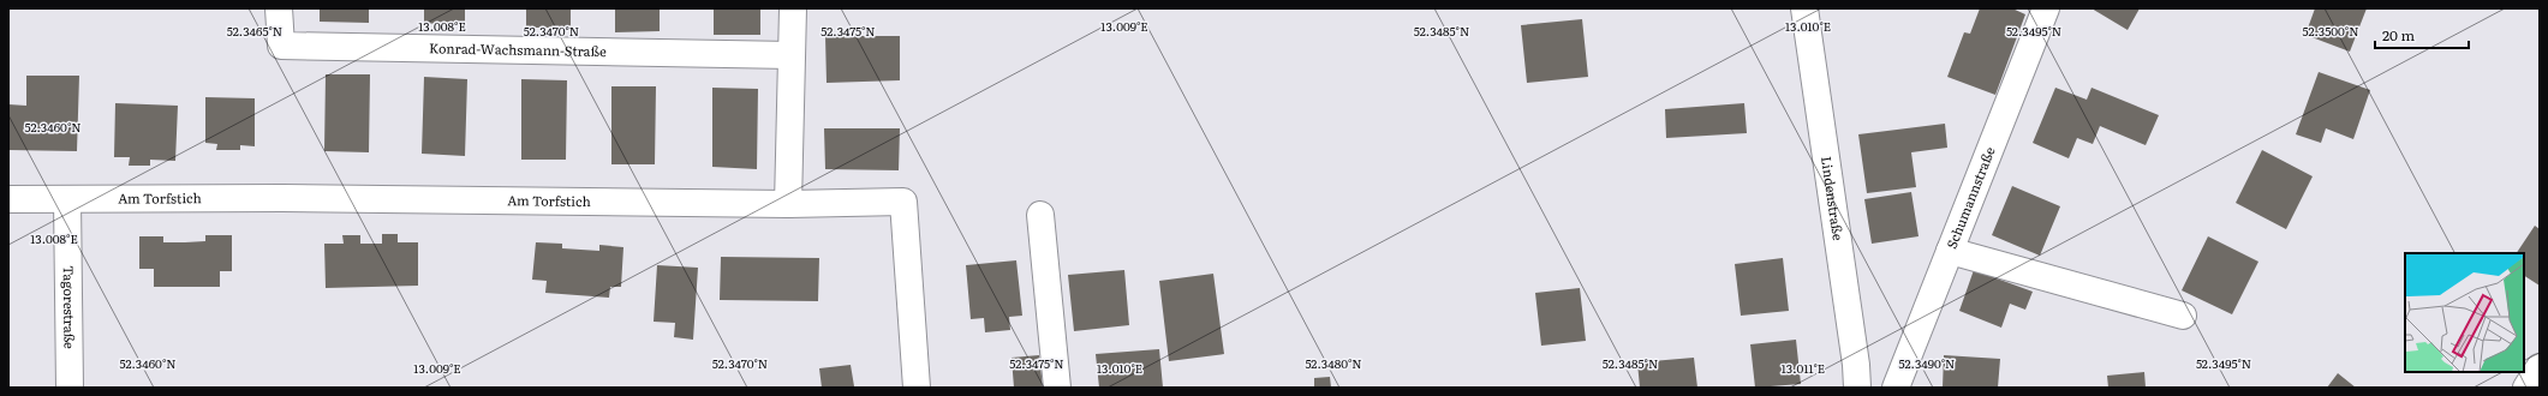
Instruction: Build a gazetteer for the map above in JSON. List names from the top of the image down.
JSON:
{
  "streets": {
    "street": [
      "Konrad-Wachsmann-Straße",
      "Am Torfstich",
      "Lindenstraße",
      "Schumannstraße",
      "Tagorestraße"
    ]
  },
  "crossings": [
    ["Am Torfstich", "Tagorestraße"]
  ],
  "scale_bar": "20 m",
  "coordinates": [
    "13.008°E",
    "13.009°E",
    "13.010°E",
    "52.3465°N",
    "52.3470°N",
    "52.3475°N",
    "52.3485°N",
    "52.3495°N",
    "52.3500°N",
    "52.3460°N",
    "52.3480°N",
    "52.3490°N",
    "13.011°E"
  ]
}
